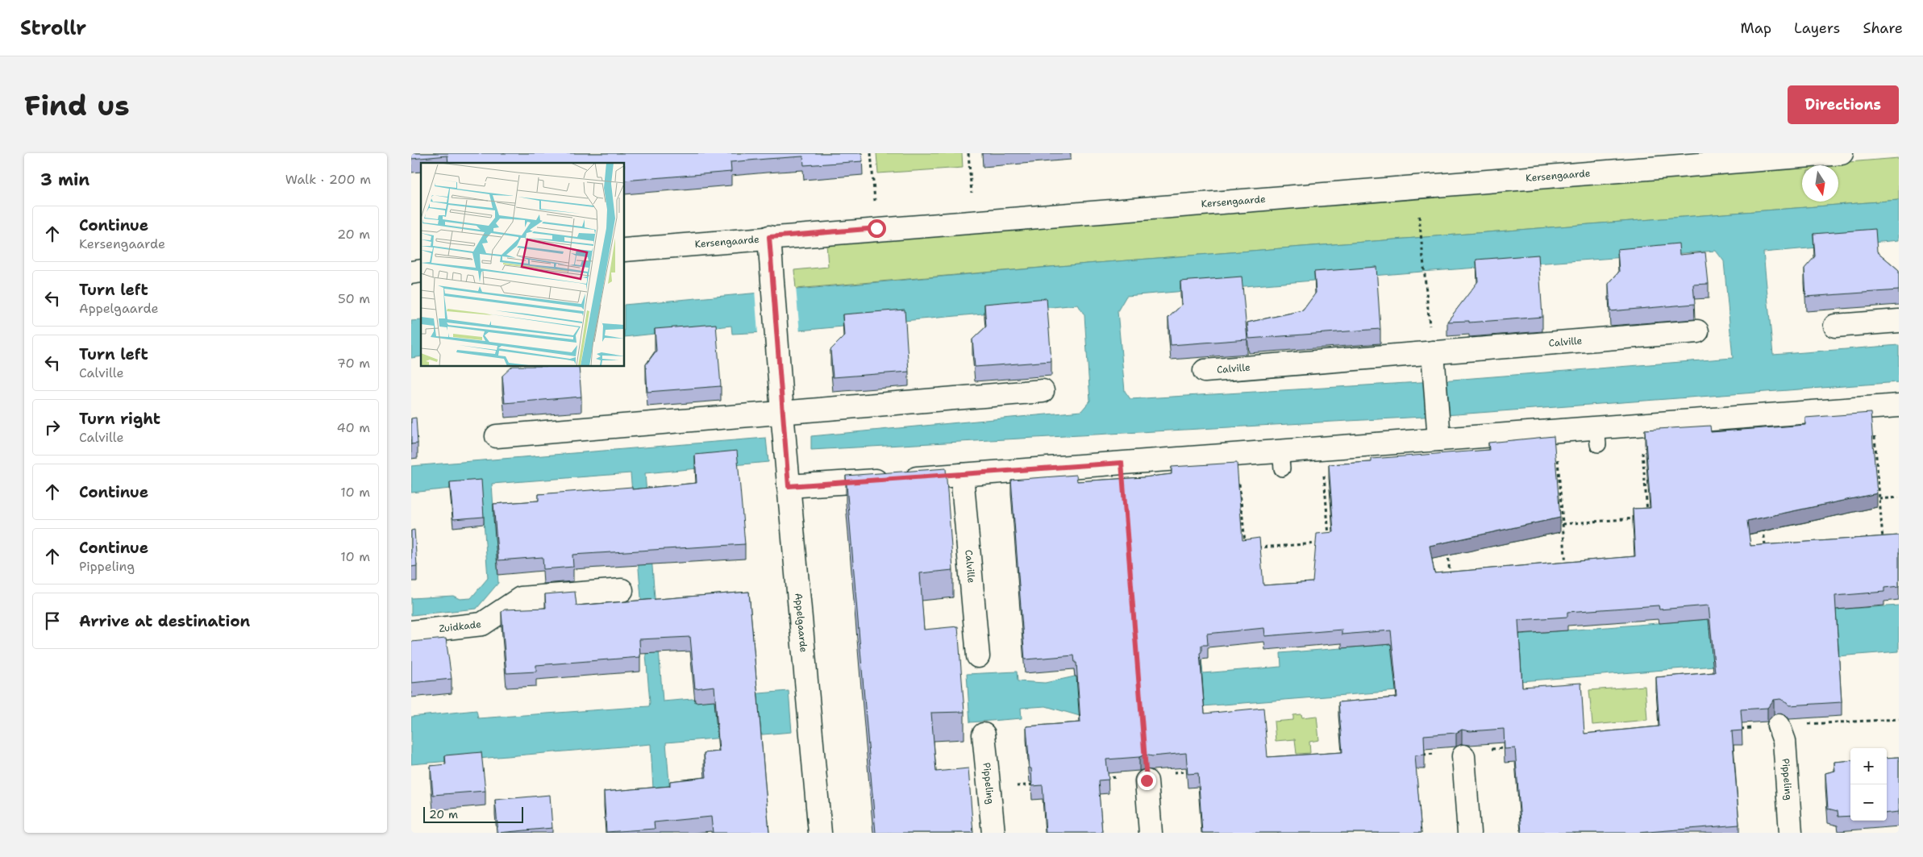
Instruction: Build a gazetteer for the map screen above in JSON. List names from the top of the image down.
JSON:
{
  "streets": {
    "street": [
      "Kersengaarde",
      "Calville",
      "Appelgaarde",
      "Zuidkade",
      "Pippeling"
    ]
  },
  "crossings": [
    ["Kersengaarde", "Appelgaarde"]
  ],
  "scale_bar": "20 m",
  "north": "bottom",
  "page": {
    "header": "Strollr",
    "nav": ["Map", "Layers", "Share"],
    "buttons": "Directions",
    "title": "Find us",
    "heading": ["3 min", "Walk · 200 m"],
    "list": [
      ["Continue", "Kersengaarde", "20 m"],
      ["Turn left", "Appelgaarde", "50 m"],
      ["Turn left", "Calville", "70 m"],
      ["Turn right", "Calville", "40 m"],
      ["Continue", "10 m"],
      ["Continue", "Pippeling", "10 m"],
      "Arrive at destination"
    ],
    "map_buttons": ["+", "−"],
    "scale": "20 m"
  }
}
